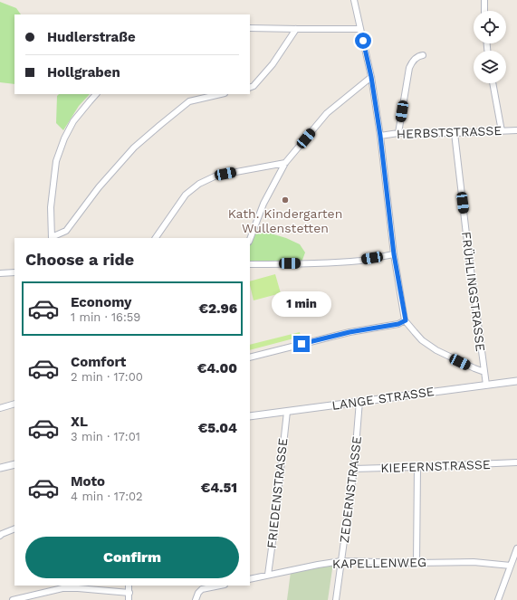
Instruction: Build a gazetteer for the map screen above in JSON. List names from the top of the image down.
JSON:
{
  "streets": {
    "street": [
      "HERBSTSTRASSE",
      "FRÜHLINGSTRASSE",
      "LANGE STRASSE",
      "KIEFERNSTRASSE",
      "ZEDERNSTRASSE",
      "FRIEDENSTRASSE",
      "KAPELLENWEG"
    ]
  },
  "crossings": [
    ["HERBSTSTRASSE", "FRÜHLINGSTRASSE"],
    ["FRÜHLINGSTRASSE", "LANGE STRASSE"],
    ["LANGE STRASSE", "ZEDERNSTRASSE"],
    ["LANGE STRASSE", "FRIEDENSTRASSE"],
    ["KIEFERNSTRASSE", "ZEDERNSTRASSE"],
    ["ZEDERNSTRASSE", "KAPELLENWEG"],
    ["FRIEDENSTRASSE", "KAPELLENWEG"]
  ],
  "places": ["Kath. Kindergarten Wullenstetten"],
  "page": {
    "banner": ["Hudlerstraße", "Hollgraben"],
    "heading": "Choose a ride",
    "list": [
      {
        "name": "Economy",
        "note": "1 min · 16:59",
        "value": "€2.96"
      },
      {
        "name": "Comfort",
        "note": "2 min · 17:00",
        "value": "€4.00"
      },
      {
        "name": "XL",
        "note": "3 min · 17:01",
        "value": "€5.04"
      },
      {
        "name": "Moto",
        "note": "4 min · 17:02",
        "value": "€4.51"
      }
    ],
    "bubble": "1 min",
    "buttons": "Confirm"
  }
}
